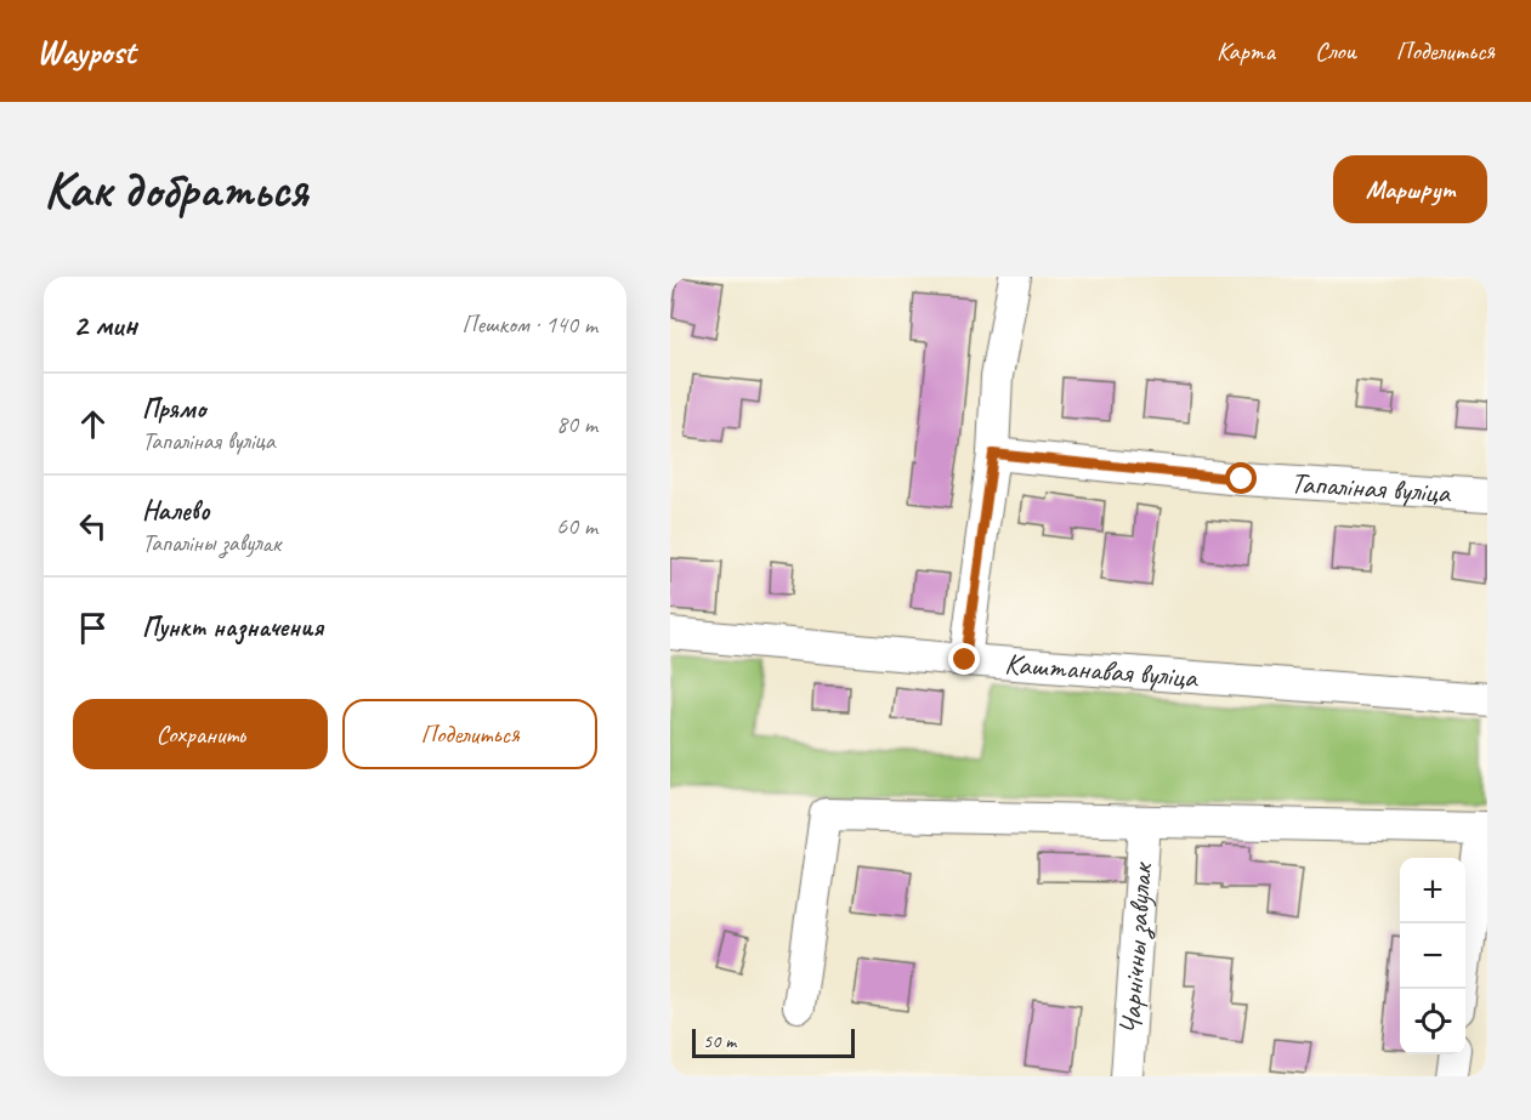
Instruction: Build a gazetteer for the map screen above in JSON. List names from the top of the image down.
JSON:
{
  "streets": {
    "street": ["Тапаліная вуліца", "Каштанавая вуліца", "Чарнічны завулак"]
  },
  "scale_bar": "50 m",
  "page": {
    "header": "Waypost",
    "nav": ["Карта", "Слои", "Поделиться"],
    "buttons": [
      "Маршрут",
      ["Сохранить", "Поделиться"]
    ],
    "title": "Как добраться",
    "heading": ["2 мин", "Пешком · 140 m"],
    "list": [
      ["Прямо", "Тапаліная вуліца", "80 m"],
      ["Налево", "Тапаліны завулак", "60 m"],
      "Пункт назначения"
    ],
    "map_buttons": ["+", "−"],
    "scale": "50 m"
  }
}
